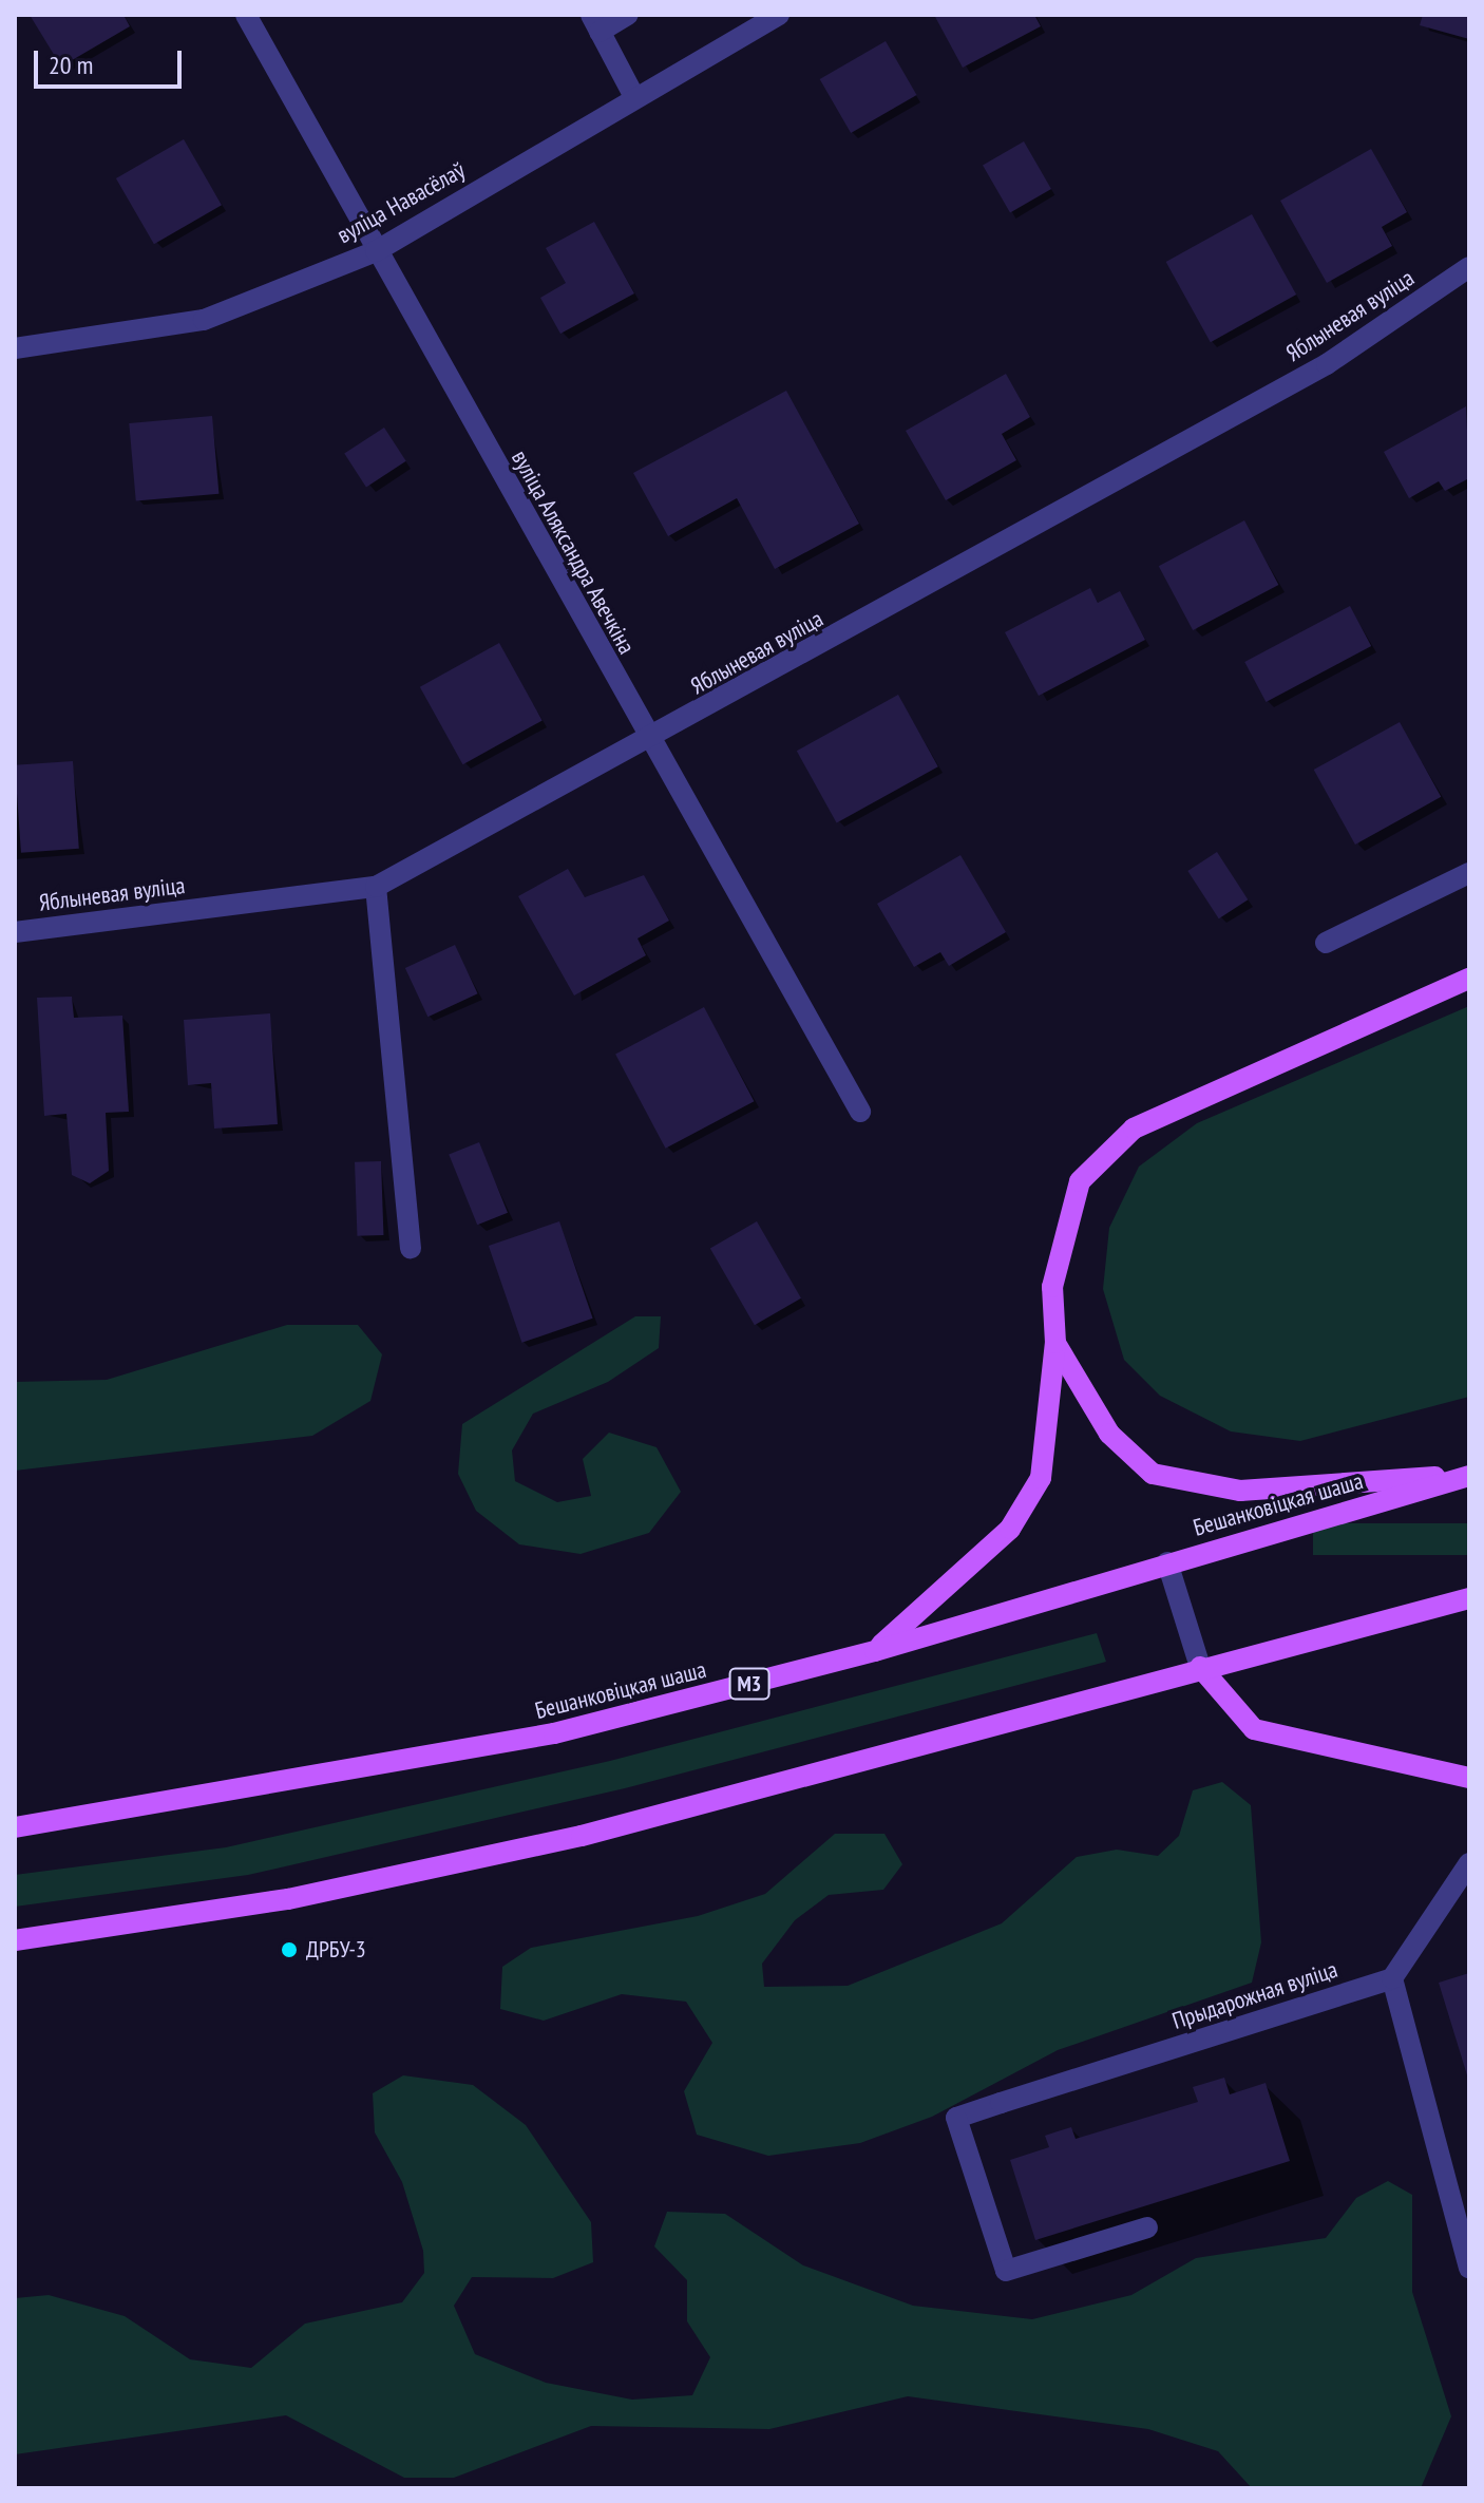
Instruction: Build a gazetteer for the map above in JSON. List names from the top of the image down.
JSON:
{
  "streets": {
    "main road": ["Бешанковіцкая шаша", "М3"],
    "street": [
      "вуліца Навасёлаў",
      "Яблыневая вуліца",
      "вуліца Аляксандра Авечкіна",
      "Прыдарожная вуліца"
    ]
  },
  "crossings": [
    ["вуліца Навасёлаў", "вуліца Аляксандра Авечкіна"],
    ["Яблыневая вуліца", "вуліца Аляксандра Авечкіна"]
  ],
  "places": ["ДРБУ-3"],
  "scale_bar": "20 m"
}
